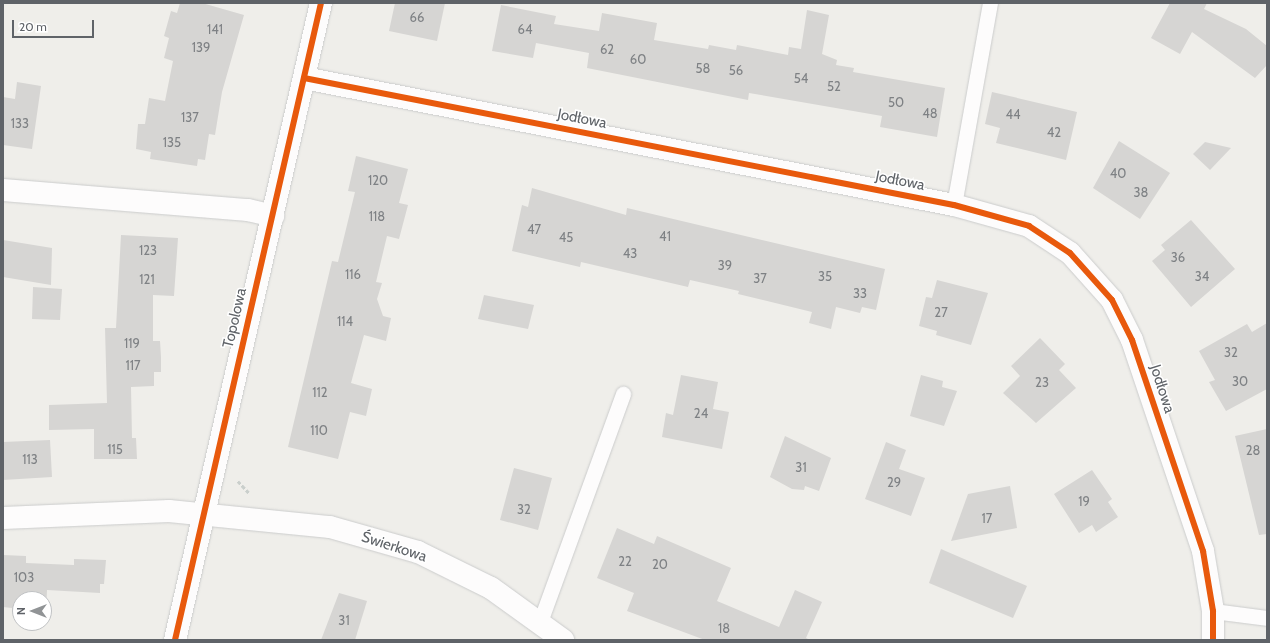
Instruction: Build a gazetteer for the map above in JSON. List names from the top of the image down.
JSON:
{
  "streets": {
    "street": ["Jodłowa", "Topolowa", "Świerkowa"]
  },
  "crossings": [
    ["Jodłowa", "Topolowa"],
    ["Topolowa", "Świerkowa"]
  ],
  "house_numbers": [
    "66",
    "141",
    "64",
    "139",
    "62",
    "60",
    "58",
    "56",
    "54",
    "52",
    "50",
    "48",
    "44",
    "137",
    "133",
    "42",
    "135",
    "40",
    "120",
    "38",
    "118",
    "47",
    "41",
    "45",
    "123",
    "43",
    "36",
    "39",
    "116",
    "35",
    "34",
    "37",
    "121",
    "33",
    "27",
    "114",
    "119",
    "32",
    "117",
    "30",
    "23",
    "112",
    "24",
    "110",
    "115",
    "28",
    "113",
    "31",
    "29",
    "19",
    "32",
    "17",
    "22",
    "20",
    "103",
    "31",
    "18"
  ],
  "scale_bar": "20 m",
  "north": "left"
}
